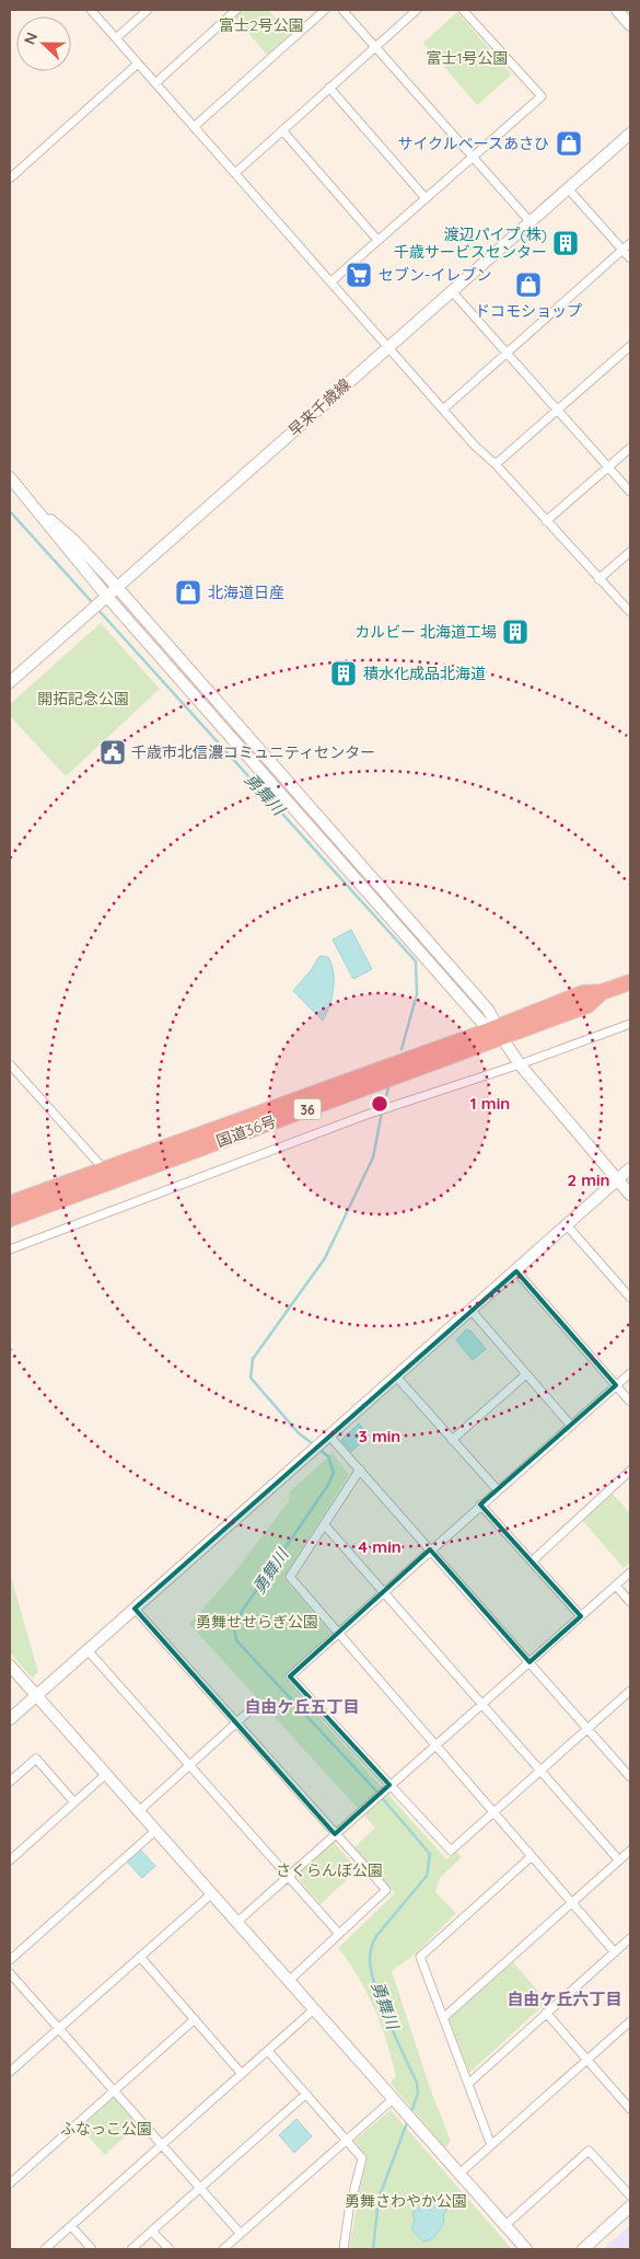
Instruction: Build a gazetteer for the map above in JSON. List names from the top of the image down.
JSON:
{
  "streets": {
    "highway": ["36", "国道36号"],
    "street": ["早来千歳線"]
  },
  "districts": ["自由ケ丘五丁目", "自由ケ丘六丁目"],
  "water": ["勇舞川"],
  "parks": [
    "富士2号公園",
    "富士1号公園",
    "開拓記念公園",
    "勇舞せせらぎ公園",
    "さくらんぼ公園",
    "ふなっこ公園",
    "勇舞さわやか公園"
  ],
  "places": {
    "shop": ["サイクルベースあさひ", "ドコモショップ", "北海道日産"],
    "building": ["渡辺パイプ(株) 千歳サービスセンター", "カルビー 北海道工場", "積水化成品北海道"],
    "supermarket": ["セブン-イレブン"],
    "public building": ["千歳市北信濃コミュニティセンター"]
  },
  "north": "left",
  "rings": [
    "1 min",
    "2 min",
    "3 min",
    "4 min"
  ]
}
